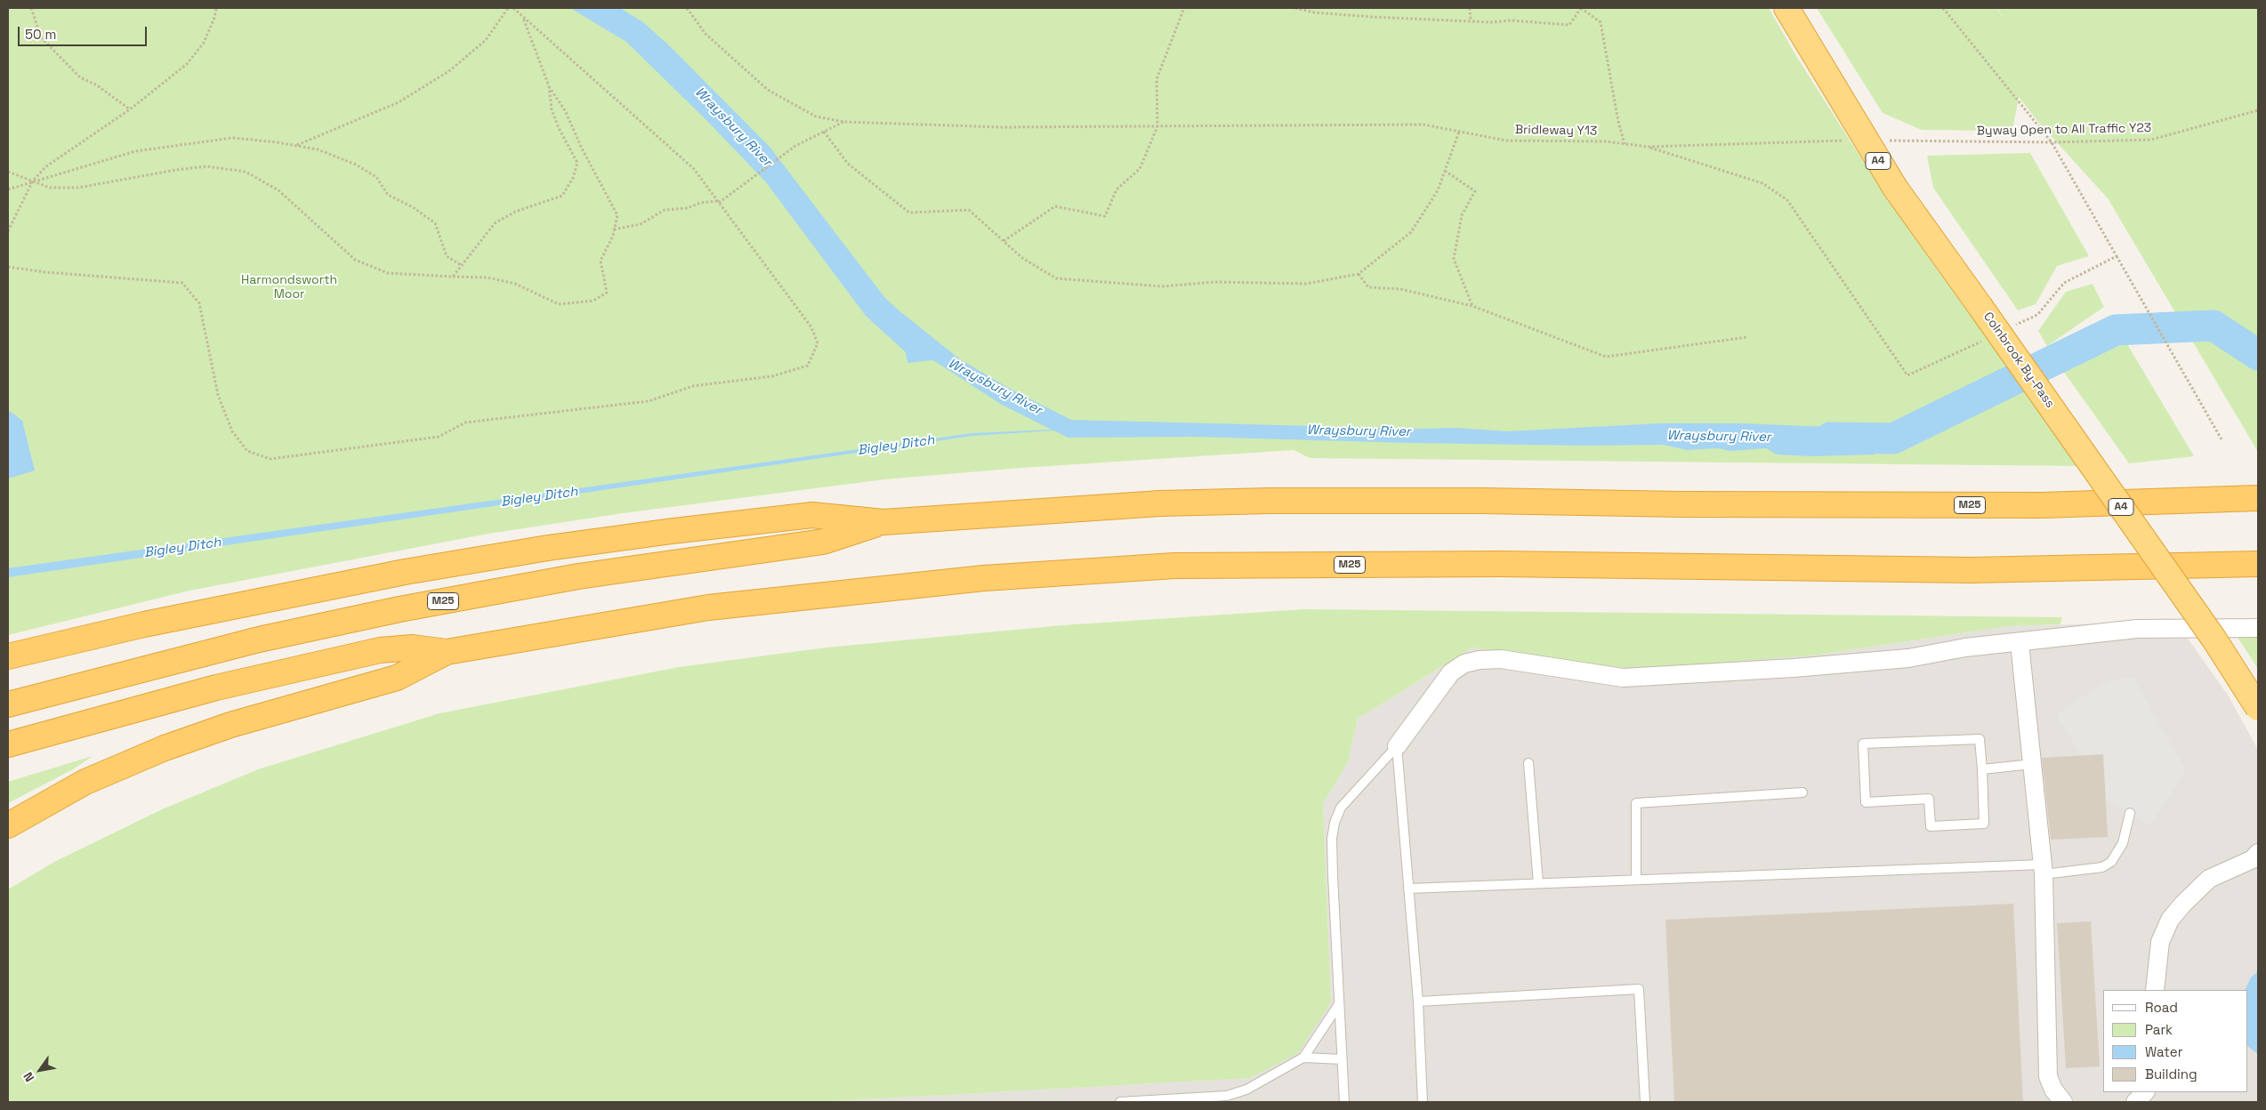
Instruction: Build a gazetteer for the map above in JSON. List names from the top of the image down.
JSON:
{
  "streets": {
    "highway": ["A4", "Colnbrook By-Pass", "M25"],
    "path": ["Byway Open to All Traffic Y23", "Bridleway Y13"]
  },
  "crossings": [
    ["Byway Open to All Traffic Y23", "Bridleway Y13"],
    ["Byway Open to All Traffic Y23", "Colnbrook By-Pass"],
    ["Bridleway Y13", "Colnbrook By-Pass"]
  ],
  "water": ["Wraysbury River", "Bigley Ditch"],
  "parks": ["Harmondsworth Moor"],
  "legend": [
    "Road",
    "Park",
    "Water",
    "Building"
  ],
  "scale_bar": "50 m",
  "north": "bottom left"
}
